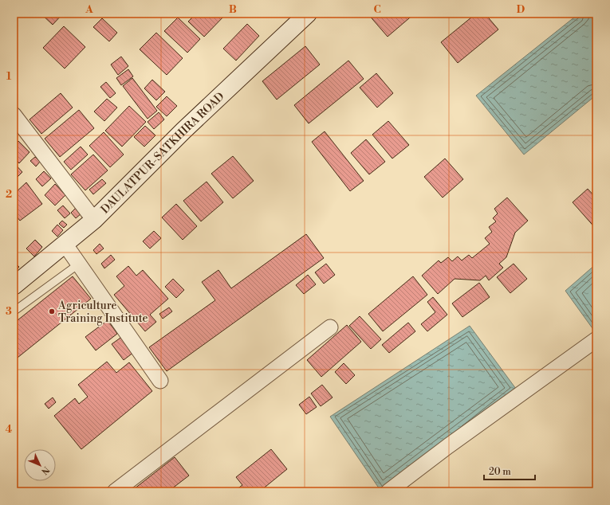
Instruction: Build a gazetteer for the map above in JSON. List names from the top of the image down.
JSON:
{
  "streets": {
    "main road": ["DAULATPUR-SATKHIRA ROAD"]
  },
  "places": ["Agriculture Training Institute"],
  "scale_bar": "20 m",
  "north": "bottom right",
  "grid": {
    "columns": [
      "A",
      "B",
      "C",
      "D"
    ],
    "rows": [
      "1",
      "2",
      "3",
      "4"
    ]
  }
}
